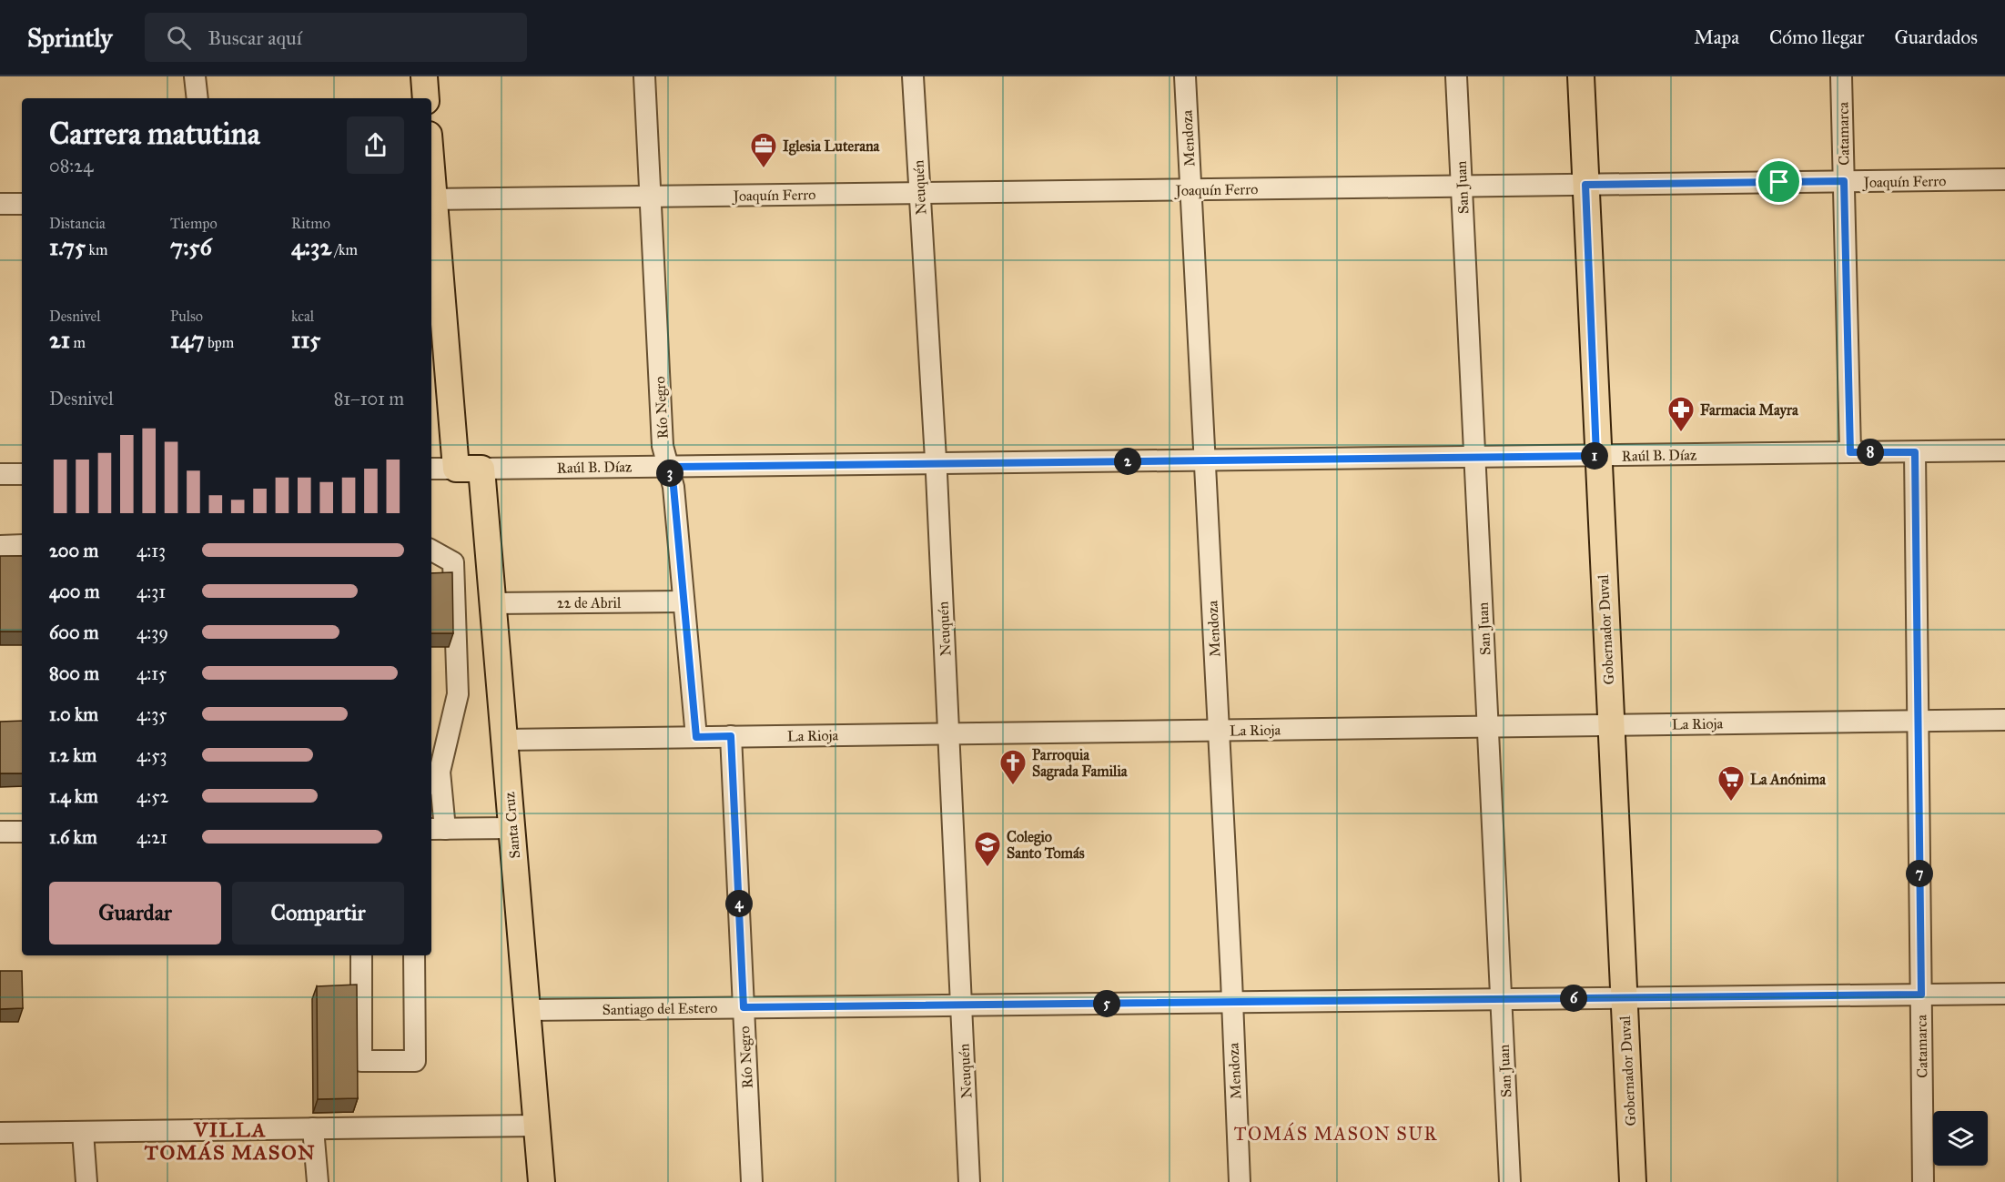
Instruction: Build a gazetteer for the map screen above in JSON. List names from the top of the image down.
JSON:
{
  "streets": {
    "main road": ["Raúl B. Díaz", "Gobernador Duval", "Santa Cruz"],
    "street": [
      "Catamarca",
      "Mendoza",
      "Joaquín Ferro",
      "Neuquén",
      "San Juan",
      "Río Negro",
      "22 de Abril",
      "La Rioja",
      "Santiago del Estero"
    ]
  },
  "crossings": [
    ["Catamarca", "Joaquín Ferro"],
    ["Catamarca", "Raúl B. Díaz"],
    ["Catamarca", "La Rioja"],
    ["Catamarca", "Santiago del Estero"],
    ["Mendoza", "Joaquín Ferro"],
    ["Mendoza", "Raúl B. Díaz"],
    ["Mendoza", "La Rioja"],
    ["Mendoza", "Santiago del Estero"],
    ["Joaquín Ferro", "Neuquén"],
    ["Joaquín Ferro", "San Juan"],
    ["Joaquín Ferro", "Río Negro"],
    ["Joaquín Ferro", "Gobernador Duval"],
    ["Neuquén", "Raúl B. Díaz"],
    ["Neuquén", "La Rioja"],
    ["Neuquén", "Santiago del Estero"],
    ["San Juan", "Raúl B. Díaz"],
    ["San Juan", "La Rioja"],
    ["San Juan", "Santiago del Estero"],
    ["Río Negro", "Raúl B. Díaz"],
    ["Río Negro", "22 de Abril"],
    ["Río Negro", "La Rioja"],
    ["Río Negro", "Santiago del Estero"],
    ["Raúl B. Díaz", "Gobernador Duval"],
    ["Raúl B. Díaz", "Santa Cruz"],
    ["22 de Abril", "Santa Cruz"],
    ["Gobernador Duval", "La Rioja"],
    ["Gobernador Duval", "Santiago del Estero"],
    ["La Rioja", "Santa Cruz"],
    ["Santa Cruz", "Santiago del Estero"]
  ],
  "districts": ["VILLA TOMÁS MASON", "TOMÁS MASON SUR"],
  "places": {
    "office": ["Iglesia Luterana"],
    "pharmacy": ["Farmacia Mayra"],
    "church": ["Parroquia Sagrada Familia"],
    "supermarket": ["La Anónima"],
    "school or university": ["Colegio Santo Tomás"]
  },
  "page": {
    "header": "Sprintly",
    "search": "Buscar aquí",
    "nav": ["Mapa", "Cómo llegar", "Guardados"],
    "heading": ["Carrera matutina", "08:24"],
    "stats": [
      ["Distancia", "1.75 km"],
      ["Tiempo", "7:56"],
      ["Ritmo", "4:32 /km"],
      ["Desnivel", "21 m"],
      ["Pulso", "147 bpm"],
      ["kcal", "115"]
    ],
    "chart": ["Desnivel", "81–101 m"],
    "pins": [
      "8",
      "1",
      "2",
      "3",
      "7",
      "4",
      "6",
      "5"
    ],
    "list": [
      {
        "name": "200 m",
        "note": "4:13"
      },
      {
        "name": "400 m",
        "note": "4:31"
      },
      {
        "name": "600 m",
        "note": "4:39"
      },
      {
        "name": "800 m",
        "note": "4:15"
      },
      {
        "name": "1.0 km",
        "note": "4:35"
      },
      {
        "name": "1.2 km",
        "note": "4:53"
      },
      {
        "name": "1.4 km",
        "note": "4:52"
      },
      {
        "name": "1.6 km",
        "note": "4:21"
      }
    ],
    "buttons": ["Guardar", "Compartir"]
  }
}
